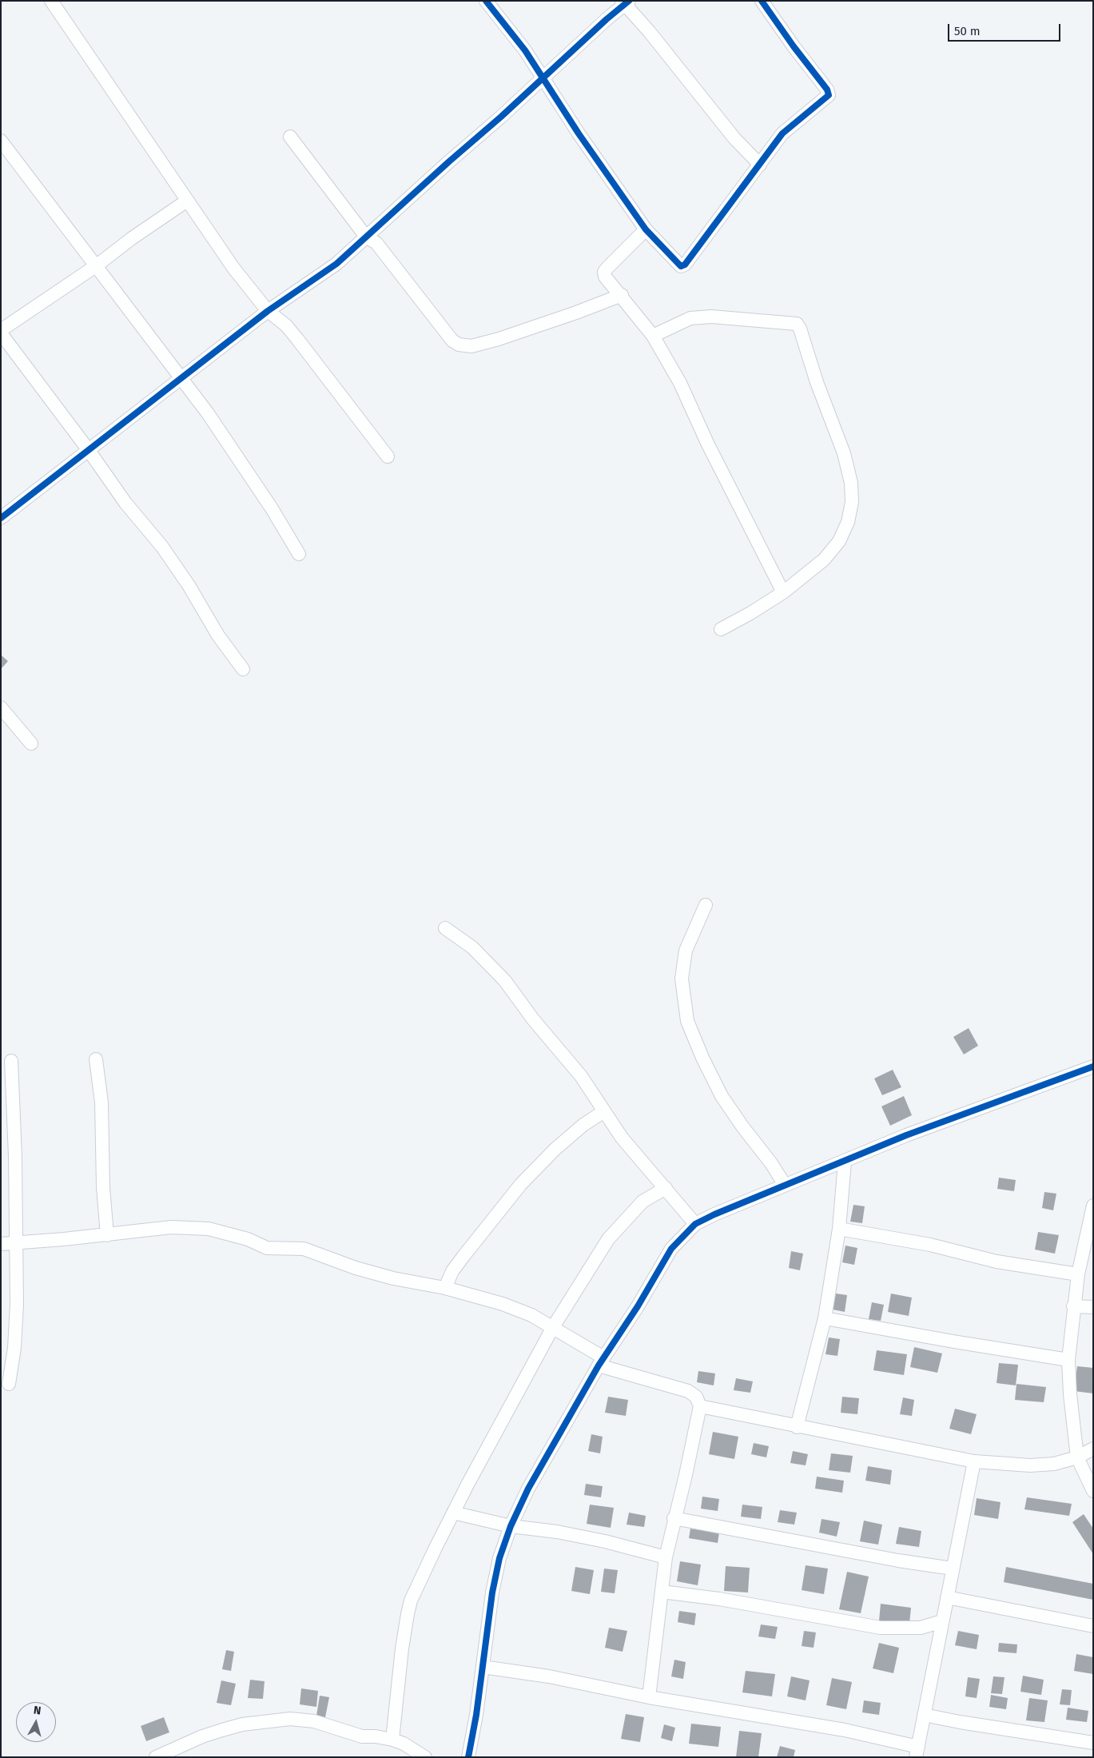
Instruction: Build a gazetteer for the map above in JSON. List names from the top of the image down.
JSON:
{
  "scale_bar": "50 m",
  "north": "top"
}
